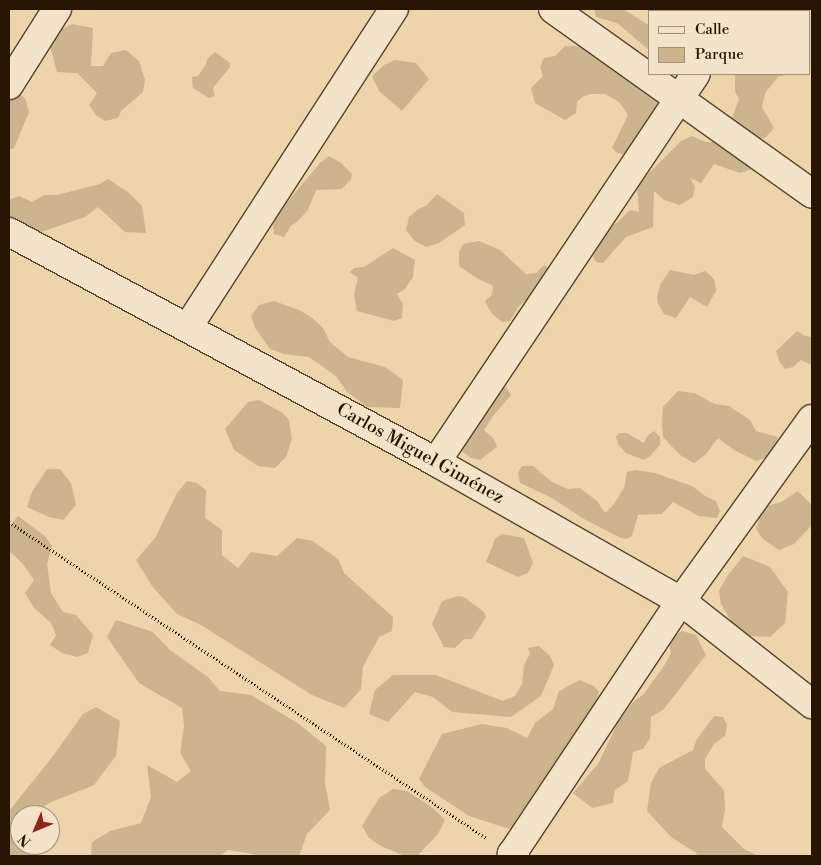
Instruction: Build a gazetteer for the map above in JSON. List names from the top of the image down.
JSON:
{
  "streets": {
    "street": ["Carlos Miguel Giménez"]
  },
  "legend": ["Calle", "Parque"],
  "north": "bottom left"
}
